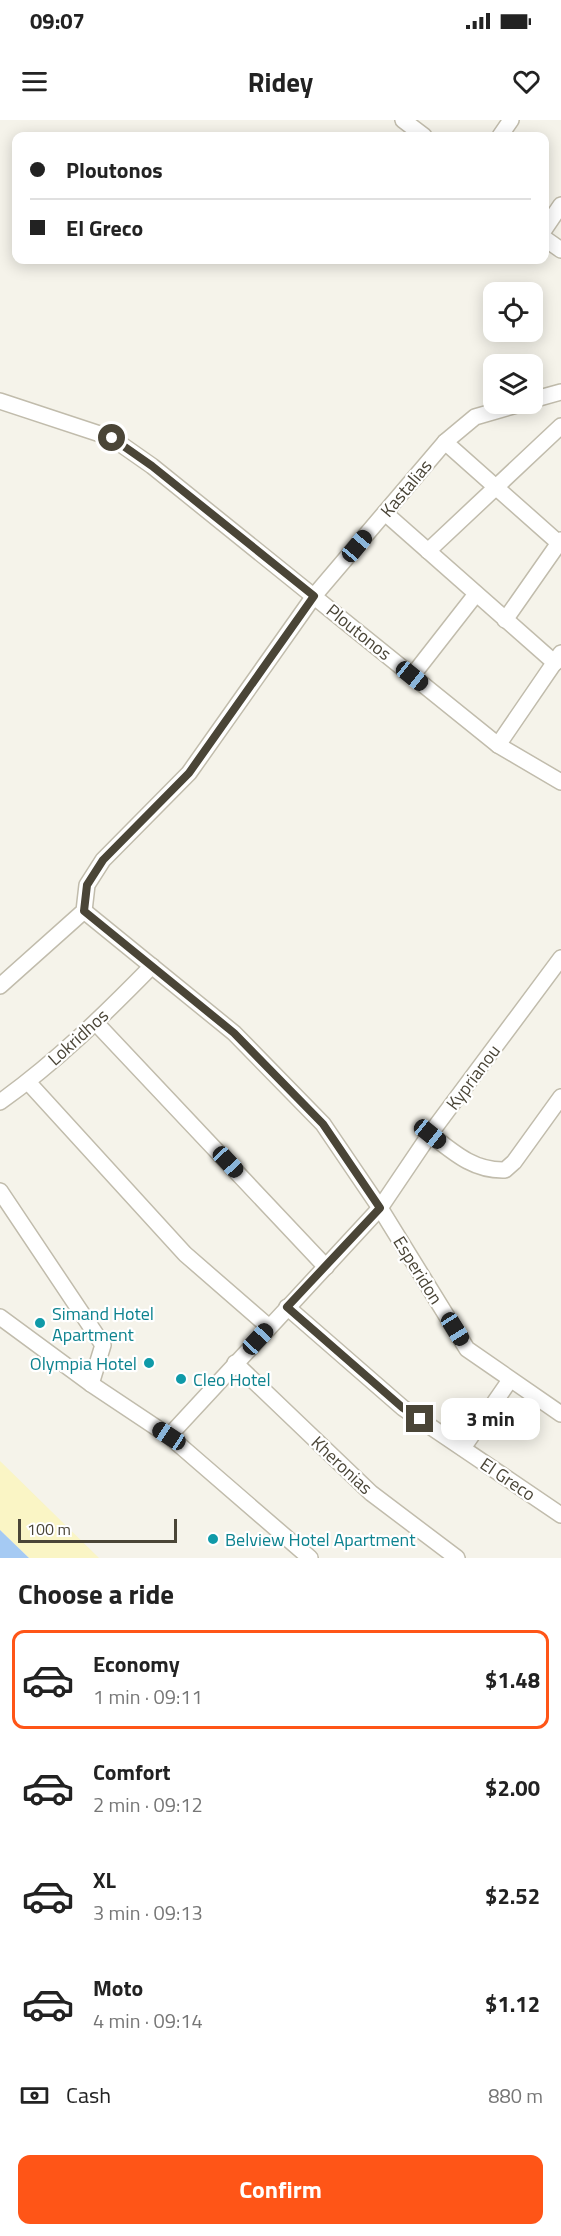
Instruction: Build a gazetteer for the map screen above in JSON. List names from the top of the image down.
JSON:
{
  "streets": {
    "street": [
      "Kastalias",
      "Ploutonos",
      "Lokridhos",
      "Kyprianou",
      "Esperidon",
      "Kheronias",
      "El Greco"
    ]
  },
  "crossings": [
    ["Kastalias", "Ploutonos"],
    ["Kastalias", "Esperidon"],
    ["Lokridhos", "Esperidon"],
    ["Kyprianou", "Esperidon"],
    ["Kyprianou", "Kheronias"],
    ["Kyprianou", "El Greco"]
  ],
  "places": [
    "Simand Hotel Apartment",
    "Olympia Hotel",
    "Cleo Hotel",
    "Belview Hotel Apartment"
  ],
  "scale_bar": "100 m",
  "page": {
    "status": "09:07",
    "header": "Ridey",
    "banner": ["Ploutonos", "El Greco"],
    "bubble": "3 min",
    "scale": "100 m",
    "heading": "Choose a ride",
    "list": [
      {
        "name": "Economy",
        "note": "1 min · 09:11",
        "value": "$1.48"
      },
      {
        "name": "Comfort",
        "note": "2 min · 09:12",
        "value": "$2.00"
      },
      {
        "name": "XL",
        "note": "3 min · 09:13",
        "value": "$2.52"
      },
      {
        "name": "Moto",
        "note": "4 min · 09:14",
        "value": "$1.12"
      }
    ],
    "pay": ["Cash", "880 m"],
    "buttons": "Confirm"
  }
}
